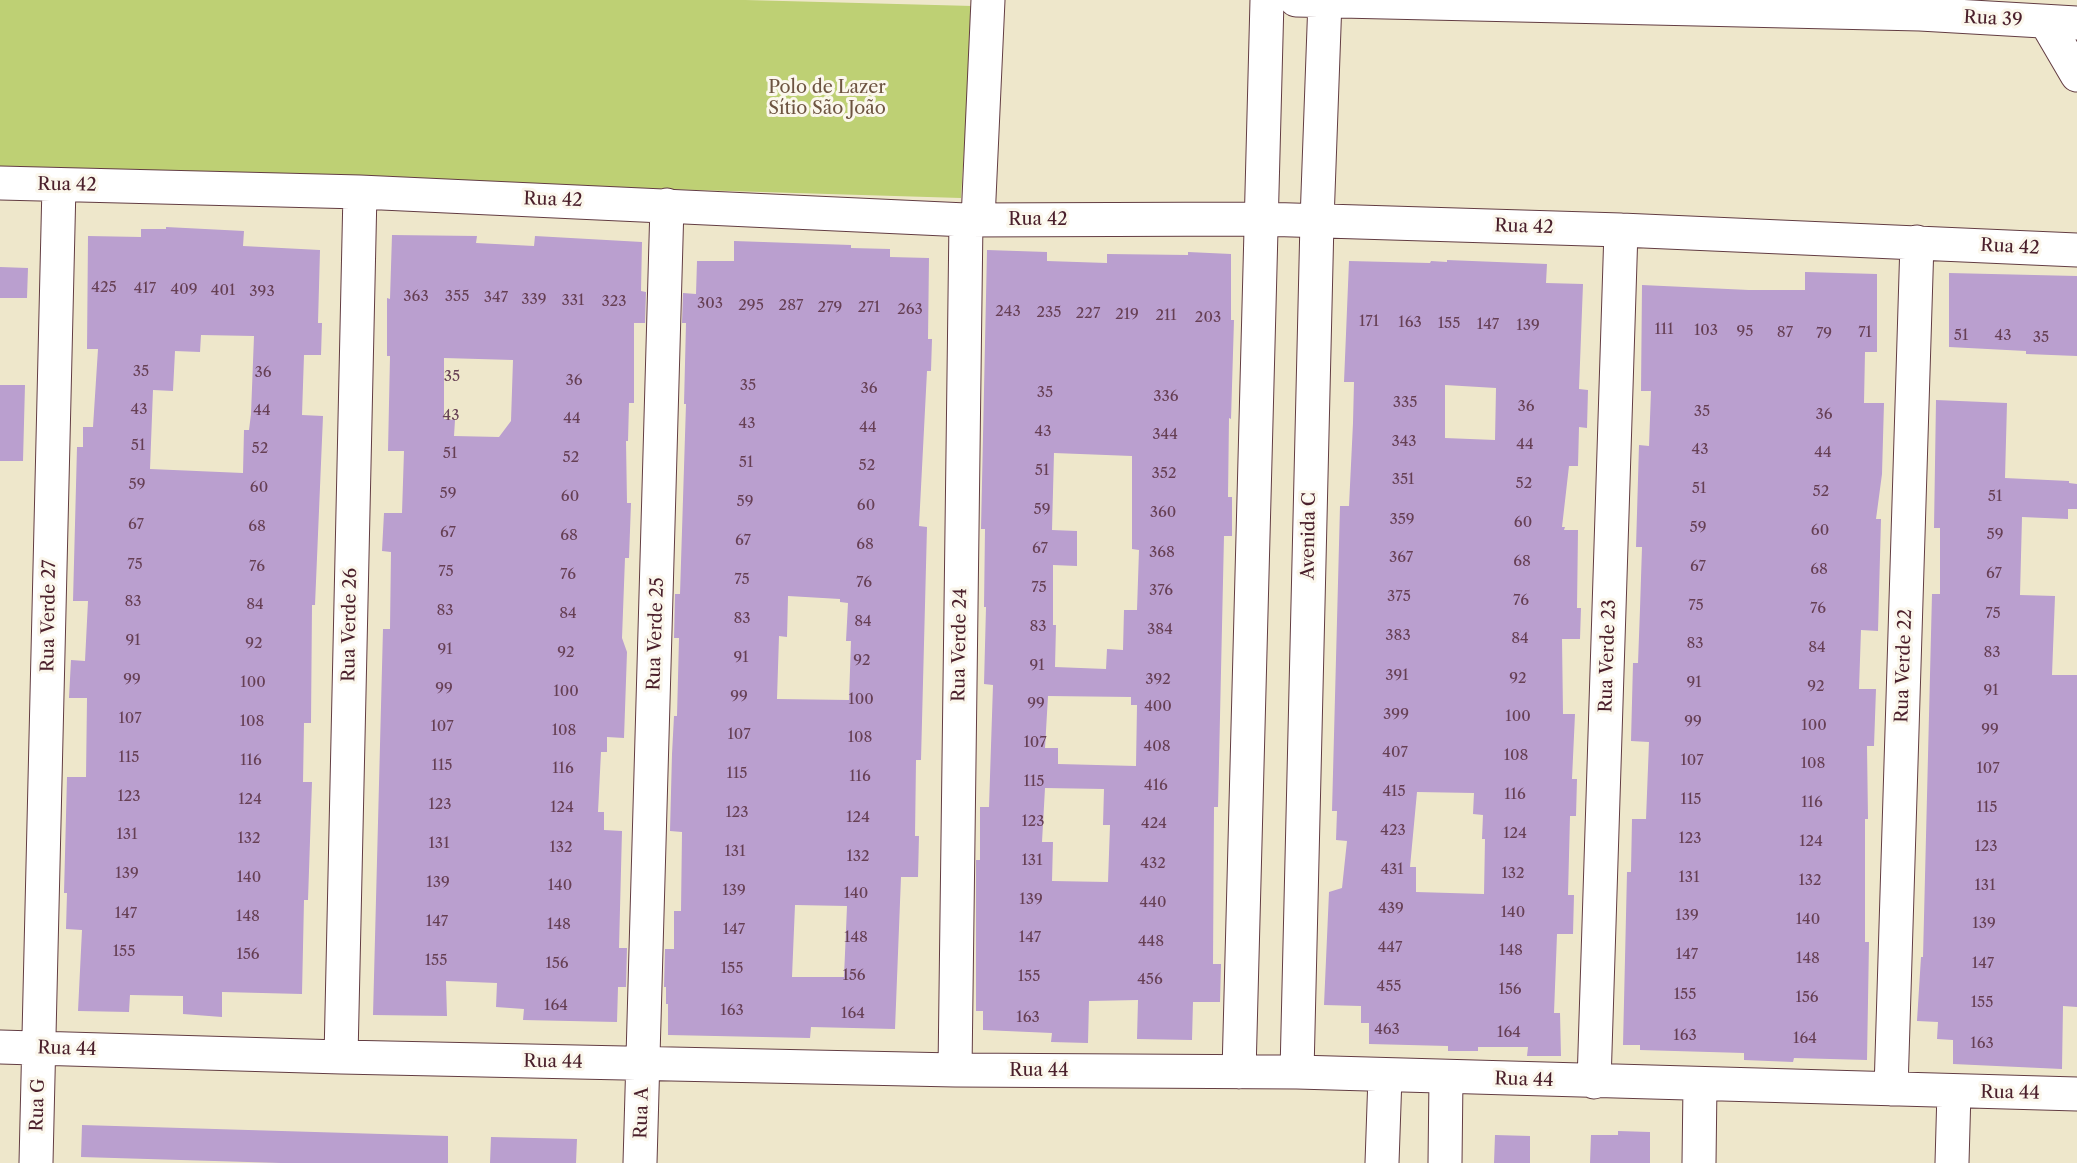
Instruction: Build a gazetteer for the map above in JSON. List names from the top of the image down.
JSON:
{
  "streets": {
    "street": [
      "Rua 39",
      "Rua 42",
      "Avenida C",
      "Rua Verde 27",
      "Rua Verde 26",
      "Rua Verde 25",
      "Rua Verde 24",
      "Rua Verde 23",
      "Rua Verde 22",
      "Rua 44",
      "Rua G",
      "Rua A"
    ]
  },
  "crossings": [
    ["Rua 39", "Avenida C"],
    ["Rua 42", "Avenida C"],
    ["Rua 42", "Rua Verde 27"],
    ["Rua 42", "Rua Verde 26"],
    ["Rua 42", "Rua Verde 25"],
    ["Rua 42", "Rua Verde 24"],
    ["Rua 42", "Rua Verde 23"],
    ["Rua 42", "Rua Verde 22"],
    ["Avenida C", "Rua 44"],
    ["Rua Verde 27", "Rua 44"],
    ["Rua Verde 27", "Rua G"],
    ["Rua Verde 26", "Rua 44"],
    ["Rua Verde 25", "Rua 44"],
    ["Rua Verde 25", "Rua A"],
    ["Rua Verde 24", "Rua 44"],
    ["Rua Verde 23", "Rua 44"],
    ["Rua Verde 22", "Rua 44"],
    ["Rua 44", "Rua G"],
    ["Rua 44", "Rua A"]
  ],
  "parks": ["Polo de Lazer Sítio São João"],
  "house_numbers": [
    "425",
    "417",
    "409",
    "401",
    "393",
    "363",
    "355",
    "347",
    "339",
    "331",
    "323",
    "303",
    "295",
    "287",
    "279",
    "271",
    "263",
    "243",
    "235",
    "227",
    "219",
    "211",
    "203",
    "171",
    "163",
    "155",
    "147",
    "139",
    "111",
    "103",
    "95",
    "87",
    "71",
    "79",
    "51",
    "43",
    "35",
    "35",
    "36",
    "35",
    "36",
    "35",
    "36",
    "35",
    "336",
    "335",
    "36",
    "43",
    "44",
    "35",
    "36",
    "43",
    "44",
    "43",
    "44",
    "43",
    "344",
    "343",
    "44",
    "51",
    "52",
    "43",
    "44",
    "51",
    "52",
    "51",
    "52",
    "51",
    "352",
    "351",
    "52",
    "59",
    "60",
    "51",
    "52",
    "59",
    "60",
    "51",
    "59",
    "60",
    "59",
    "360",
    "359",
    "60",
    "67",
    "68",
    "59",
    "60",
    "67",
    "59",
    "68",
    "67",
    "68",
    "67",
    "368",
    "367",
    "68",
    "75",
    "76",
    "67",
    "68",
    "75",
    "67",
    "76",
    "75",
    "76",
    "75",
    "376",
    "375",
    "76",
    "83",
    "84",
    "75",
    "76",
    "83",
    "84",
    "75",
    "83",
    "84",
    "83",
    "384",
    "383",
    "84",
    "91",
    "92",
    "83",
    "84",
    "91",
    "92",
    "83",
    "91",
    "92",
    "91",
    "391",
    "92",
    "99",
    "392",
    "100",
    "91",
    "92",
    "99",
    "91",
    "100",
    "99",
    "100",
    "99",
    "400",
    "399",
    "100",
    "107",
    "108",
    "99",
    "100",
    "107",
    "99",
    "108",
    "107",
    "108",
    "107",
    "408",
    "407",
    "108",
    "115",
    "116",
    "107",
    "108",
    "115",
    "116",
    "107",
    "115",
    "116",
    "115",
    "416",
    "415",
    "116",
    "123",
    "124",
    "115",
    "116",
    "123",
    "124",
    "115",
    "123",
    "124",
    "123",
    "424",
    "423",
    "124",
    "131",
    "132",
    "123",
    "124",
    "131",
    "123",
    "132",
    "131",
    "132",
    "131",
    "432",
    "431",
    "139",
    "132",
    "140",
    "131",
    "132",
    "139",
    "140",
    "131",
    "139",
    "140",
    "139",
    "440",
    "439",
    "140",
    "147",
    "139",
    "148",
    "140",
    "147",
    "139",
    "148",
    "147",
    "148",
    "147",
    "448",
    "447",
    "148",
    "155",
    "156",
    "147",
    "148",
    "155",
    "156",
    "147",
    "155",
    "156",
    "155",
    "456",
    "455",
    "156",
    "155",
    "156",
    "155",
    "164",
    "163",
    "164",
    "163",
    "463",
    "164",
    "163",
    "164",
    "163"
  ]
}
